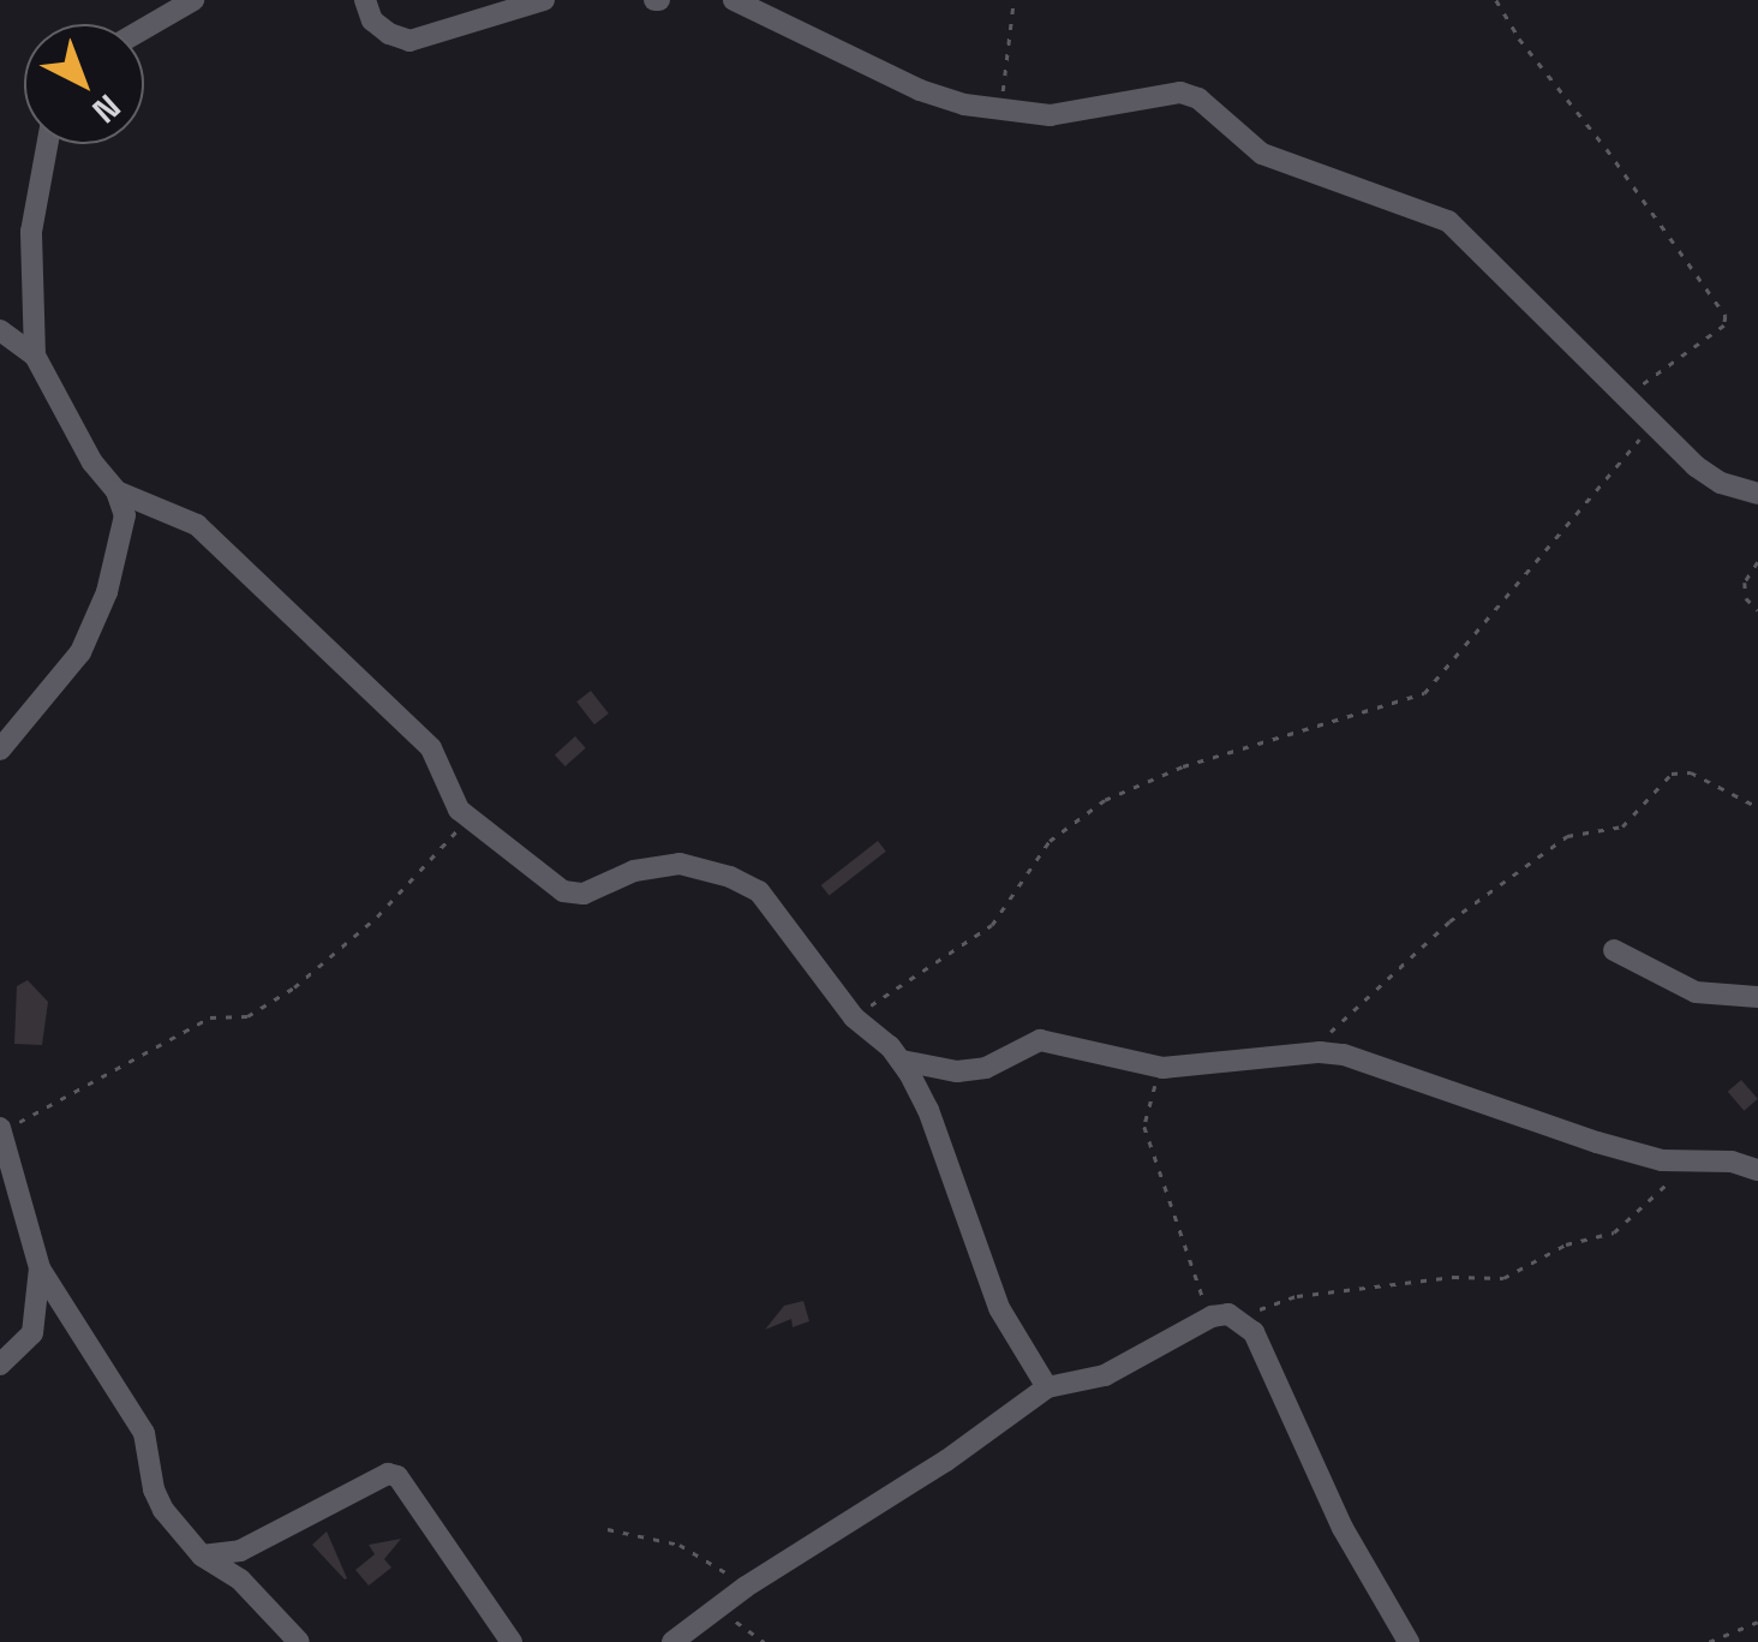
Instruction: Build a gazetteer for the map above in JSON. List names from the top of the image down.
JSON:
{
  "north": "bottom right"
}
